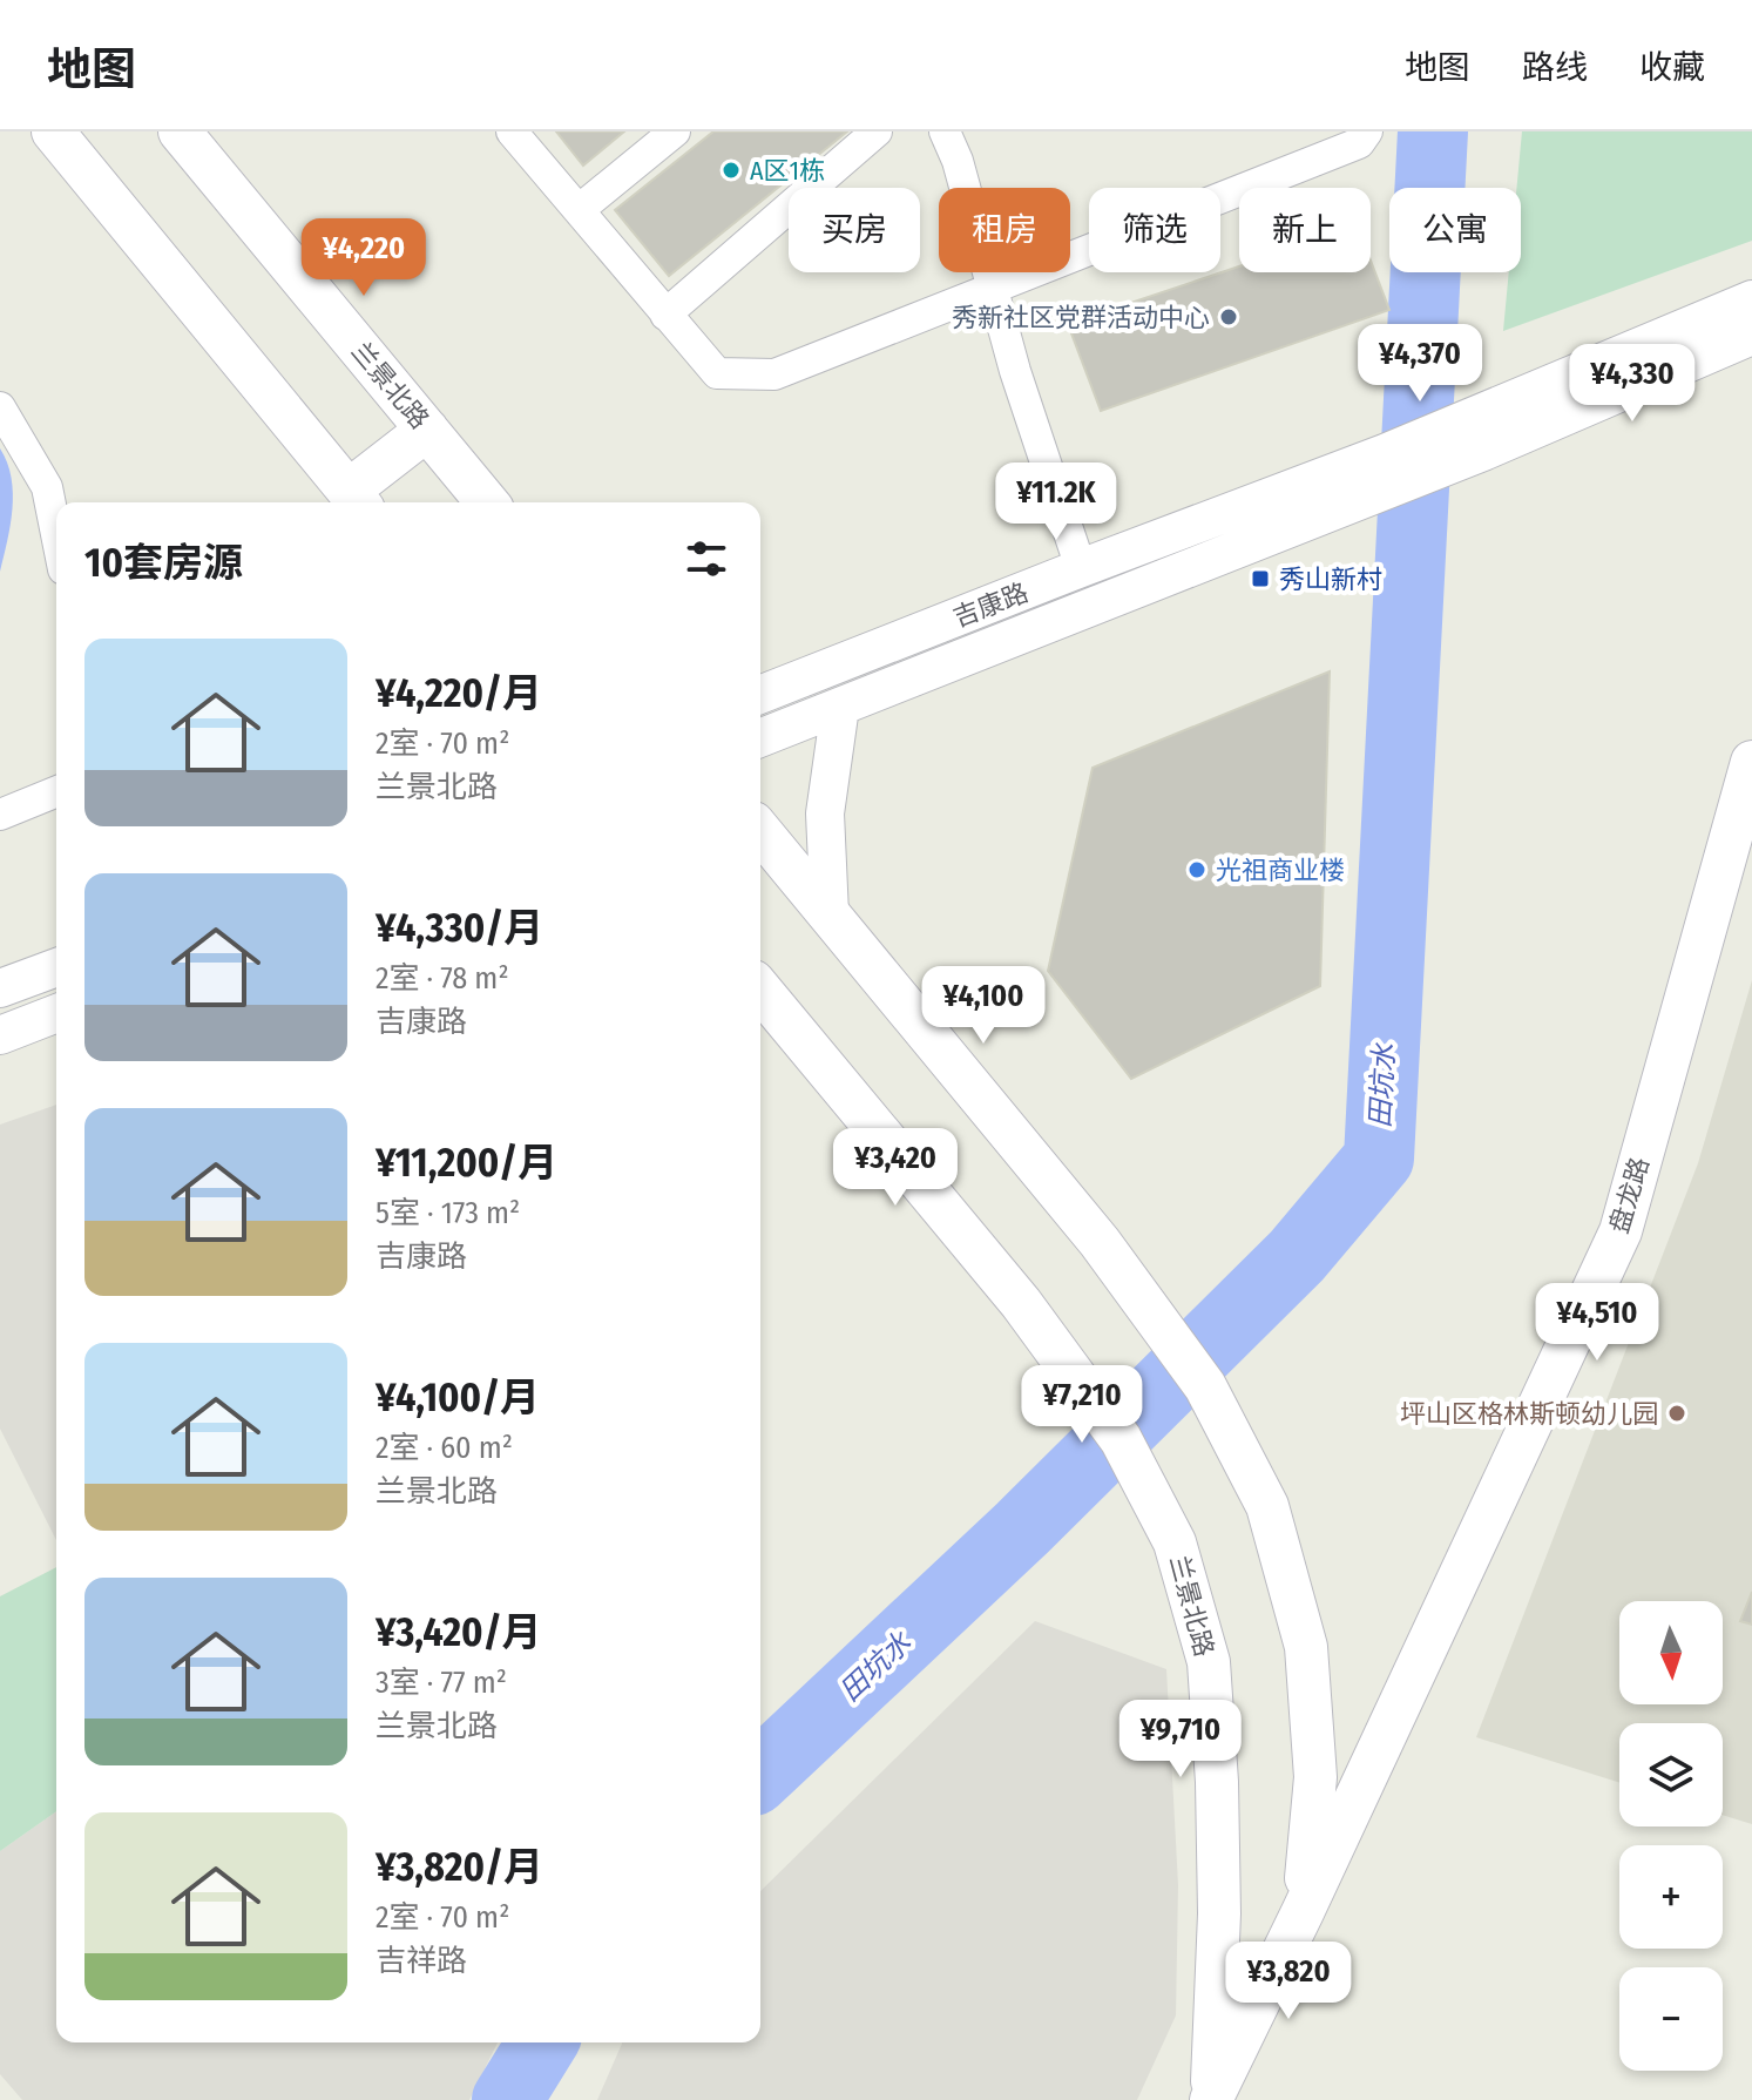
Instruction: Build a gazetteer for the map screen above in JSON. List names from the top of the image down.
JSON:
{
  "streets": {
    "main road": ["兰景北路", "盘龙路"],
    "street": ["吉康路"]
  },
  "crossings": [
    ["兰景北路", "盘龙路"]
  ],
  "water": ["田坑水"],
  "places": {
    "other": [
      "A区1栋",
      "秀新社区党群活动中心",
      "光祖商业楼",
      "坪山区格林斯顿幼儿园"
    ],
    "transit": ["秀山新村"]
  },
  "north": "bottom",
  "page": {
    "header": "地图",
    "nav": ["地图", "路线", "收藏"],
    "chip": [
      "买房",
      "租房",
      "筛选",
      "新上",
      "公寓"
    ],
    "price": [
      "¥4,220",
      "¥4,370",
      "¥4,330",
      "¥11.2K",
      "¥4,100",
      "¥3,420",
      "¥4,510",
      "¥7,210",
      "¥9,710",
      "¥3,820"
    ],
    "heading": "10套房源",
    "list": [
      {
        "name": "¥4,220/月",
        "note": "2室 · 70 m² · 兰景北路"
      },
      {
        "name": "¥4,330/月",
        "note": "2室 · 78 m² · 吉康路"
      },
      {
        "name": "¥11,200/月",
        "note": "5室 · 173 m² · 吉康路"
      },
      {
        "name": "¥4,100/月",
        "note": "2室 · 60 m² · 兰景北路"
      },
      {
        "name": "¥3,420/月",
        "note": "3室 · 77 m² · 兰景北路"
      },
      {
        "name": "¥3,820/月",
        "note": "2室 · 70 m² · 吉祥路"
      }
    ],
    "map_buttons": ["+", "−"]
  }
}
